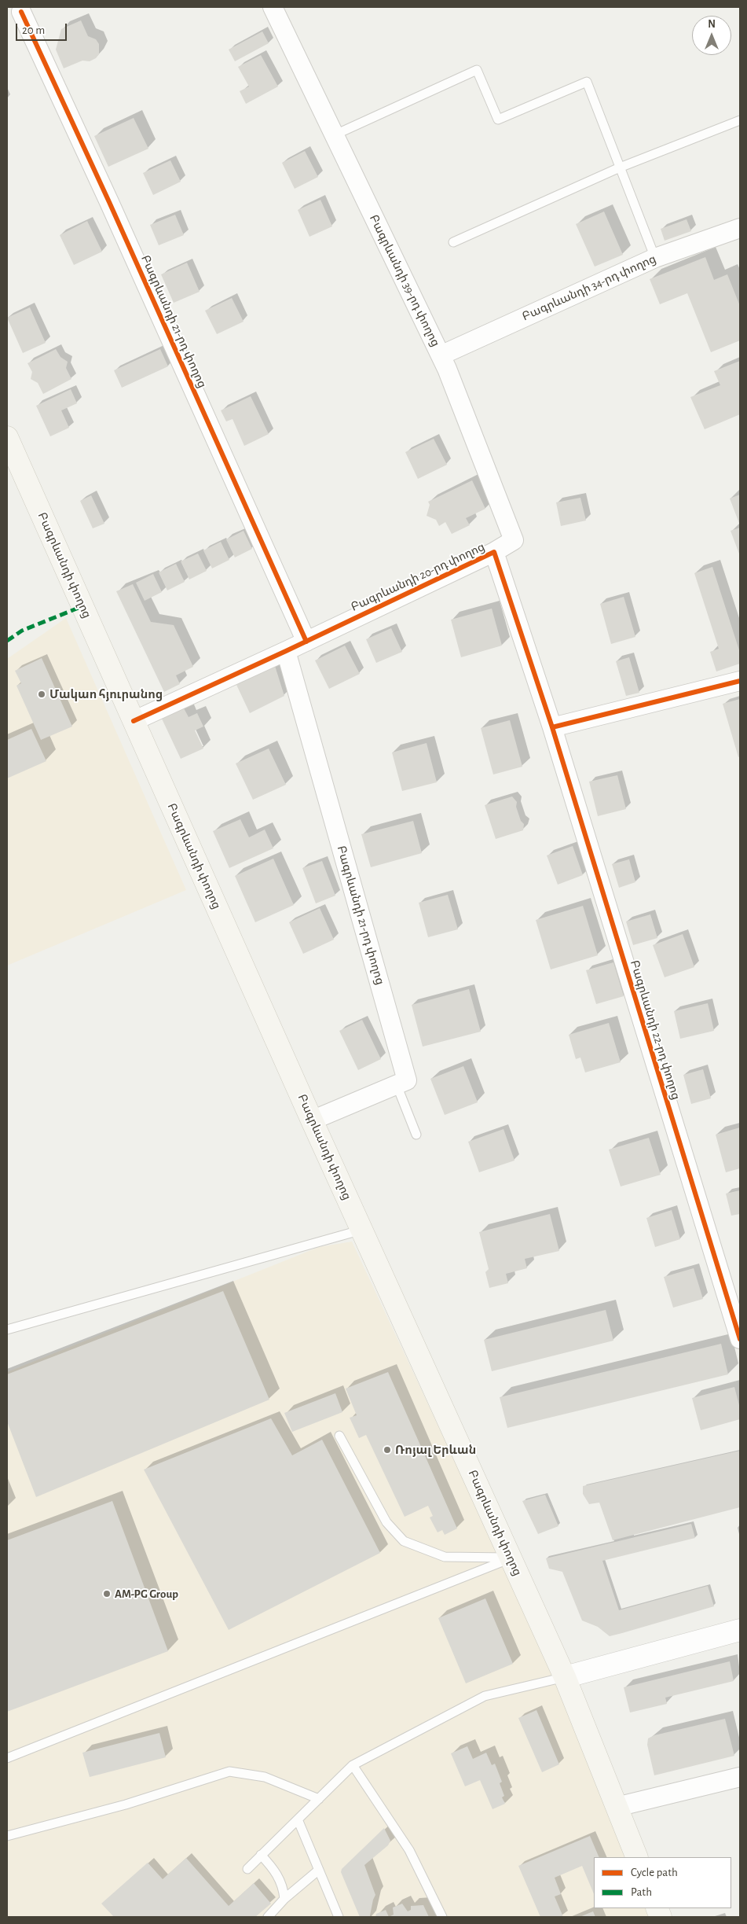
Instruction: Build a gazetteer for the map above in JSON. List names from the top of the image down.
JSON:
{
  "streets": {
    "main road": ["Բագրևանդի փողոց"],
    "street": [
      "Բագրևանդի 39-րդ փողոց",
      "Բագրևանդի 34-րդ փողոց",
      "Բագրևանդի 21-րդ փողոց",
      "Բագրևանդի 20-րդ փողոց",
      "Բագրևանդի 22-րդ փողոց"
    ]
  },
  "crossings": [
    ["Բագրևանդի 39-րդ փողոց", "Բագրևանդի 34-րդ փողոց"],
    ["Բագրևանդի 39-րդ փողոց", "Բագրևանդի 20-րդ փողոց"],
    ["Բագրևանդի 21-րդ փողոց", "Բագրևանդի 20-րդ փողոց"],
    ["Բագրևանդի փողոց", "Բագրևանդի 20-րդ փողոց"],
    ["Բագրևանդի 20-րդ փողոց", "Բագրևանդի 22-րդ փողոց"]
  ],
  "places": ["Մակաո հյուրանոց", "Ռոյալ Երևան", "AM-PG Group"],
  "legend": ["Cycle path", "Path"],
  "scale_bar": "20 m",
  "north": "top"
}
